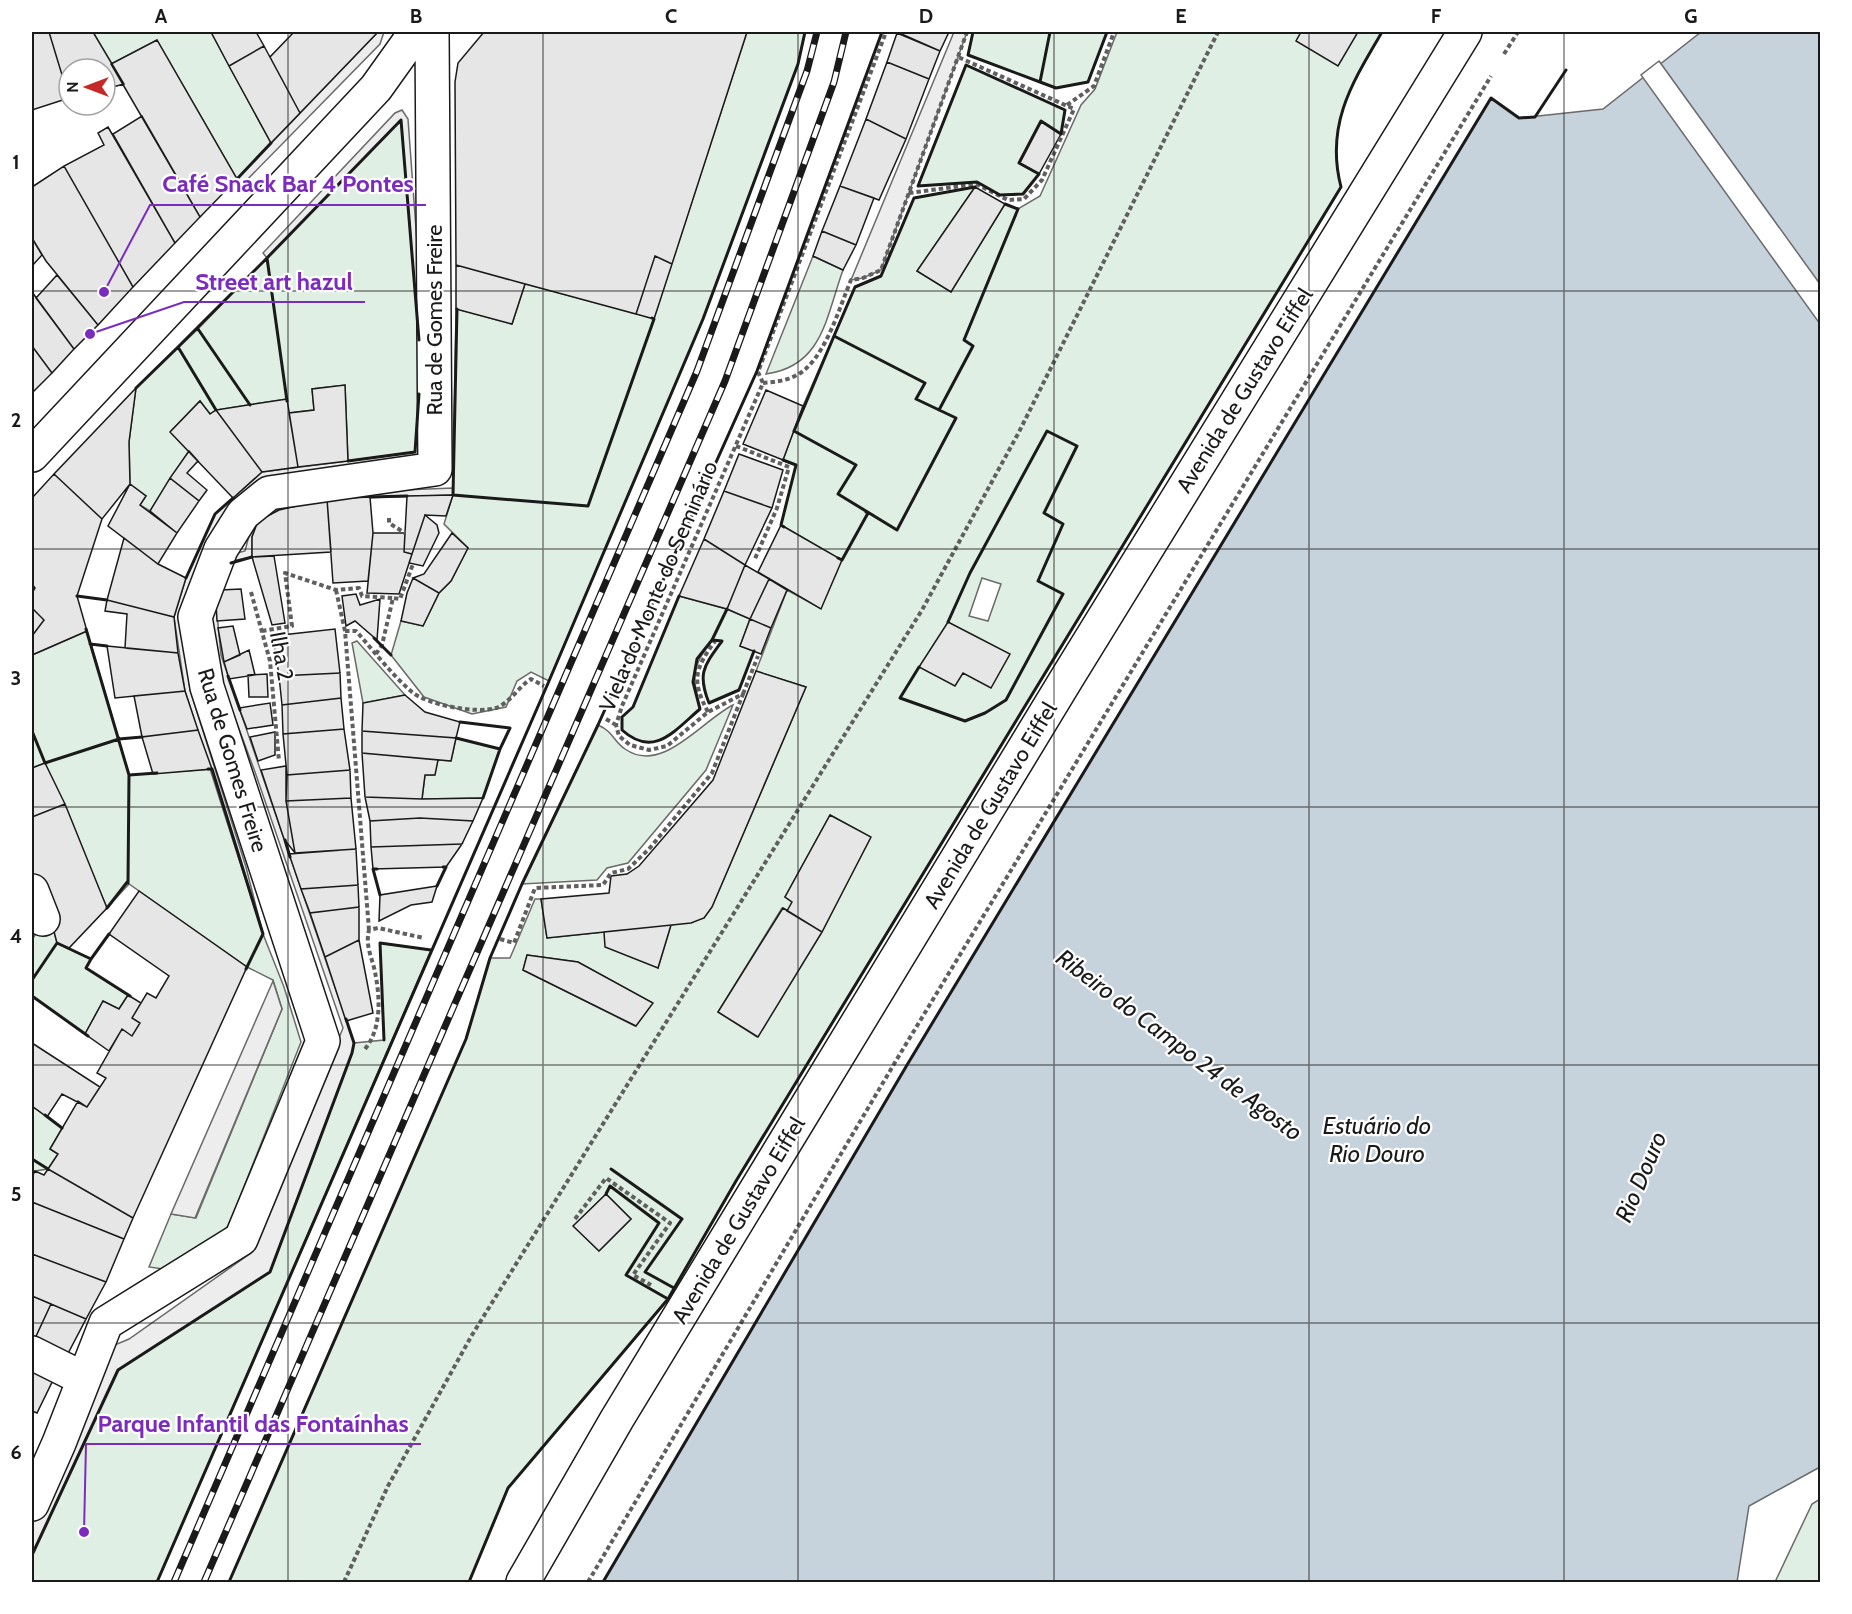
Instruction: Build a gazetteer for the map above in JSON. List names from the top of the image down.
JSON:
{
  "streets": {
    "street": ["Rua de Gomes Freire", "Avenida de Gustavo Eiffel"],
    "path": ["Viela do Monte do Seminário", "Ilha 2"]
  },
  "water": ["Ribeiro do Campo 24 de Agosto", "Estuário do Rio Douro", "Rio Douro"],
  "places": ["Café Snack Bar 4 Pontes", "Street art hazul", "Parque Infantil das Fontaínhas"],
  "north": "left",
  "grid": {
    "columns": [
      "A",
      "B",
      "C",
      "D",
      "E",
      "F",
      "G"
    ],
    "rows": [
      "1",
      "2",
      "3",
      "4",
      "5",
      "6"
    ]
  }
}
